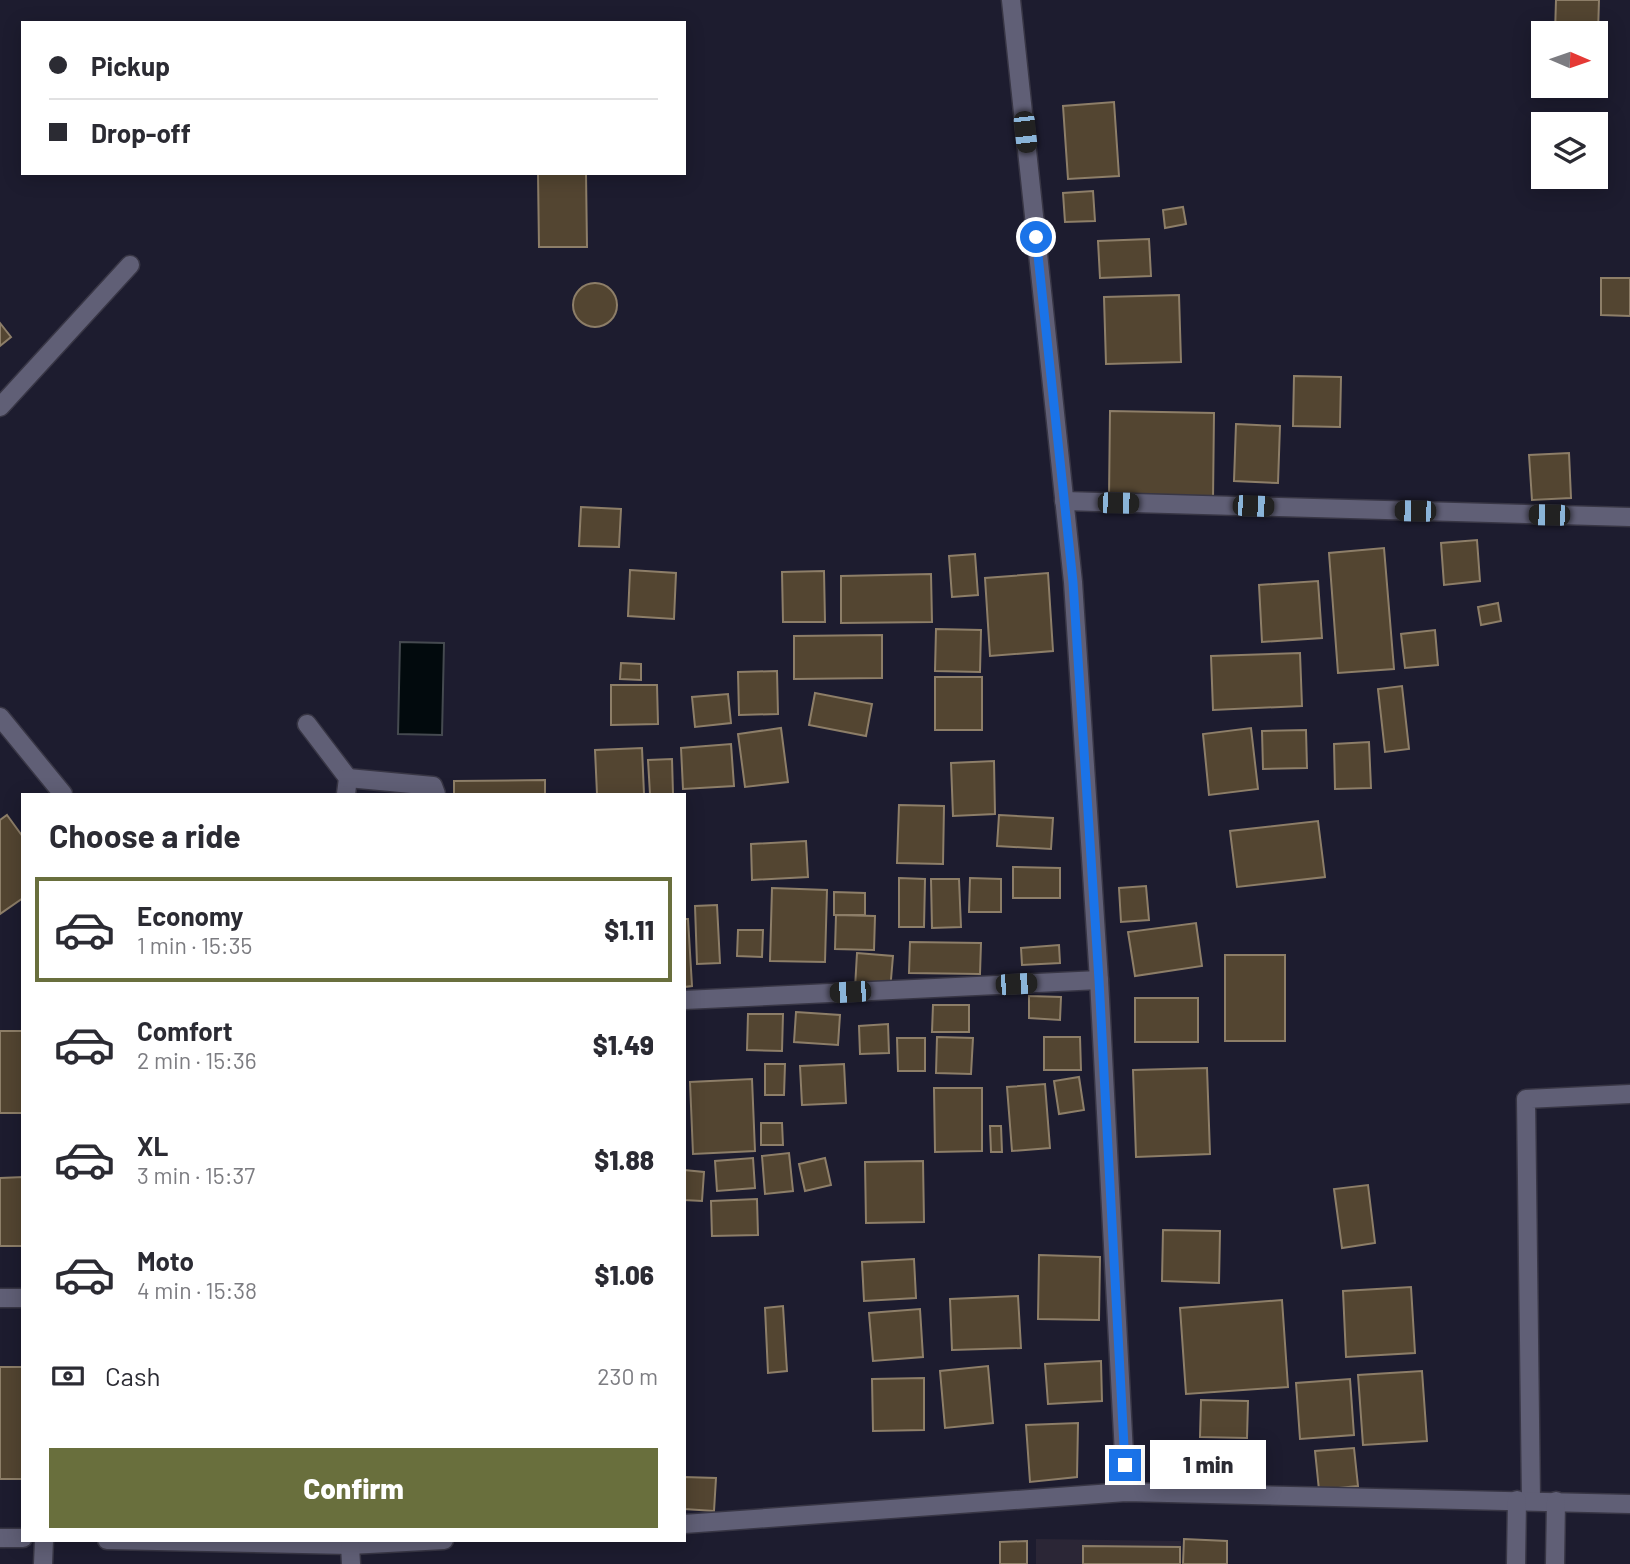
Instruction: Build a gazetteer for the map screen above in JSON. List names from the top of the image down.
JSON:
{
  "north": "right",
  "page": {
    "banner": ["Pickup", "Drop-off"],
    "heading": "Choose a ride",
    "list": [
      {
        "name": "Economy",
        "note": "1 min · 15:35",
        "value": "$1.11"
      },
      {
        "name": "Comfort",
        "note": "2 min · 15:36",
        "value": "$1.49"
      },
      {
        "name": "XL",
        "note": "3 min · 15:37",
        "value": "$1.88"
      },
      {
        "name": "Moto",
        "note": "4 min · 15:38",
        "value": "$1.06"
      }
    ],
    "pay": ["Cash", "230 m"],
    "buttons": "Confirm",
    "bubble": "1 min"
  }
}
